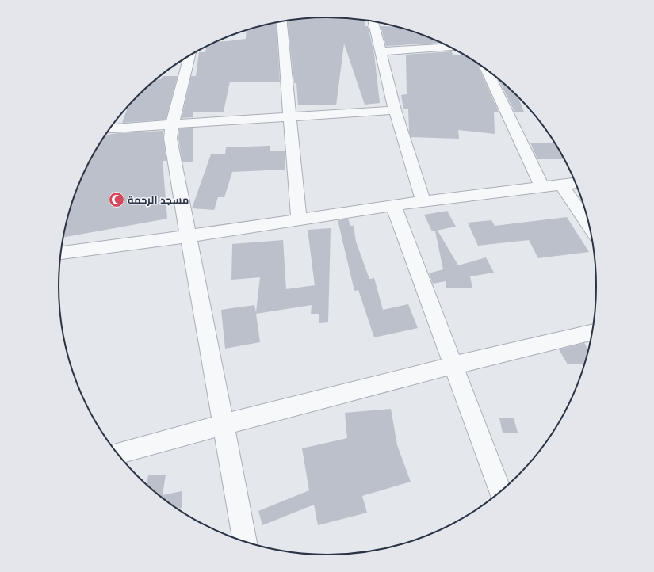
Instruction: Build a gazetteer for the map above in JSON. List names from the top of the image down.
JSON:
{
  "places": {
    "mosque": ["مسجد الرحمة"]
  }
}
